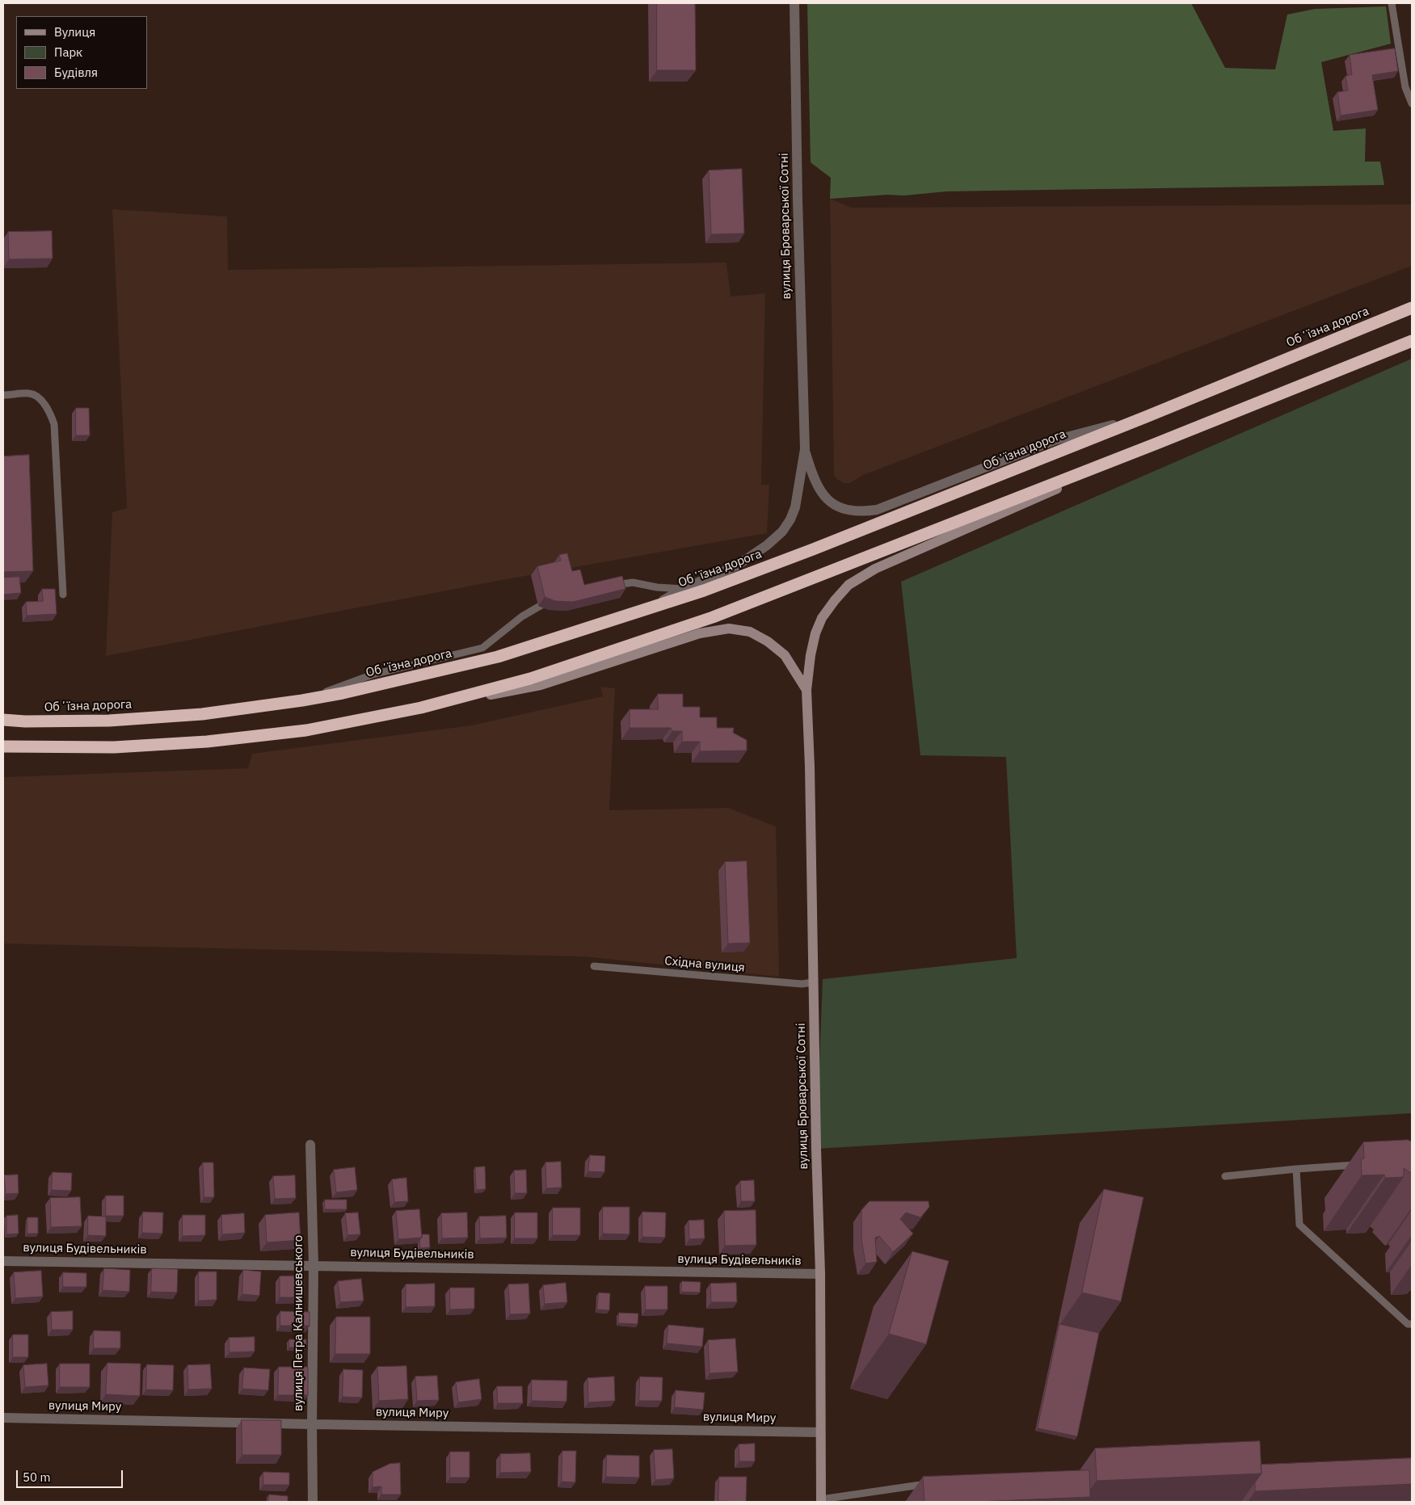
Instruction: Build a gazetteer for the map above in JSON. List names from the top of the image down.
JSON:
{
  "streets": {
    "highway": ["Обʼїзна дорога"],
    "street": [
      "вулиця Броварської Сотні",
      "вулиця Будівельників",
      "вулиця Петра Калнишевського",
      "вулиця Миру"
    ],
    "lane": ["Східна вулиця"]
  },
  "crossings": [
    ["вулиця Броварської Сотні", "Обʼїзна дорога"],
    ["вулиця Броварської Сотні", "Східна вулиця"],
    ["вулиця Броварської Сотні", "вулиця Будівельників"],
    ["вулиця Броварської Сотні", "вулиця Миру"],
    ["вулиця Будівельників", "вулиця Петра Калнишевського"],
    ["вулиця Петра Калнишевського", "вулиця Миру"]
  ],
  "legend": ["Вулиця", "Парк", "Будівля"],
  "scale_bar": "50 m"
}
